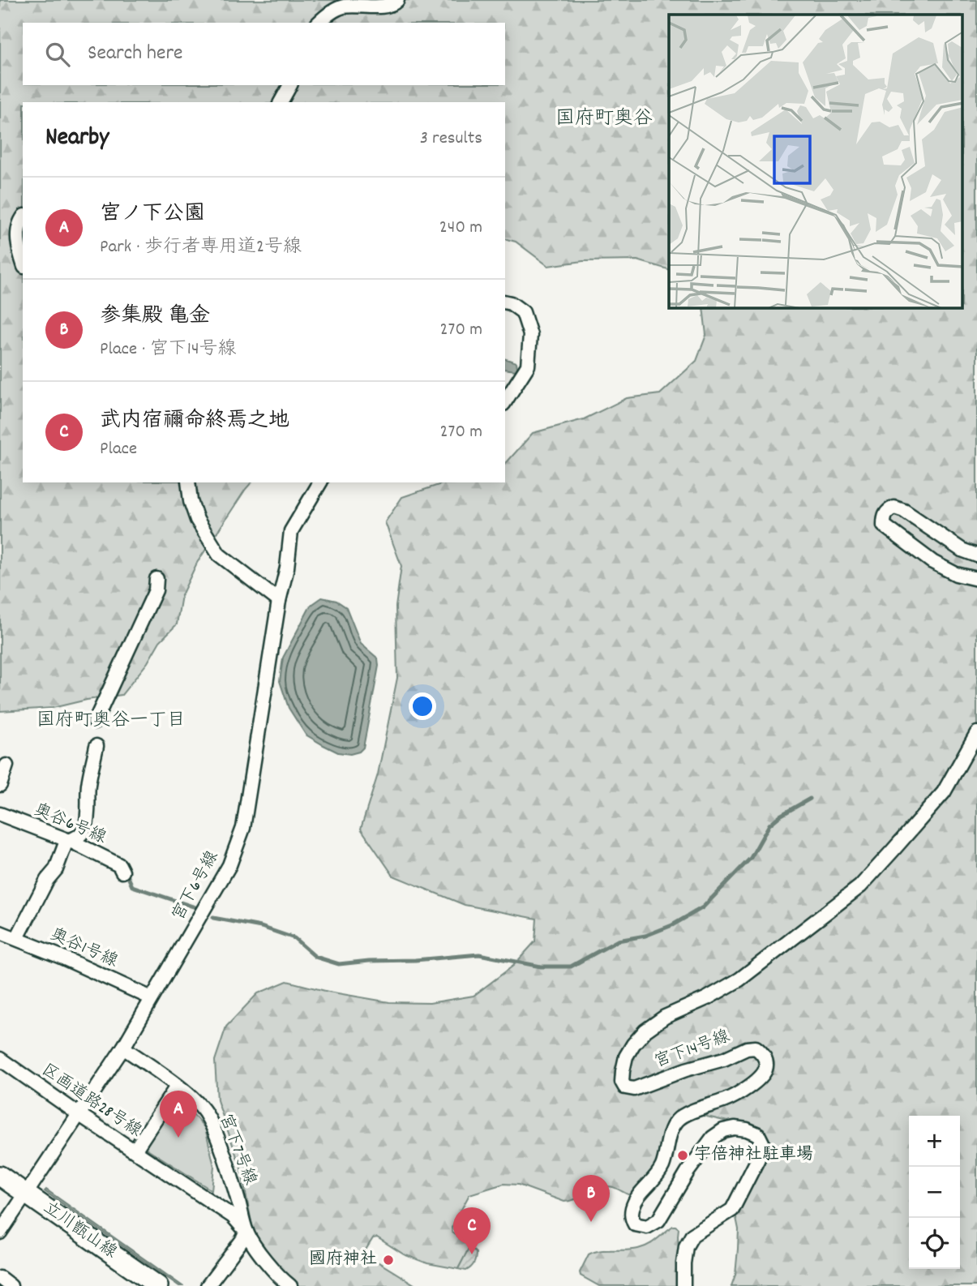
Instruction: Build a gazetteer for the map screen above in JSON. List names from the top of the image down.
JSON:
{
  "streets": {
    "street": [
      "奥谷6号線",
      "宮下6号線",
      "奥谷1号線",
      "宮下14号線",
      "区画道路28号線",
      "宮下7号線",
      "立川甑山線"
    ]
  },
  "crossings": [
    ["宮下6号線", "奥谷1号線"],
    ["宮下6号線", "区画道路28号線"],
    ["宮下6号線", "宮下7号線"],
    ["宮下6号線", "立川甑山線"],
    ["区画道路28号線", "宮下7号線"]
  ],
  "districts": ["国府町奥谷", "国府町奥谷一丁目"],
  "places": ["宇倍神社駐車場", "國府神社"],
  "page": {
    "search": "Search here",
    "heading": ["Nearby", "3 results"],
    "list": [
      {
        "mark": "A",
        "name": "宮ノ下公園",
        "note": "Park · 歩行者専用道2号線",
        "value": "240 m"
      },
      {
        "mark": "B",
        "name": "参集殿 亀金",
        "note": "Place · 宮下14号線",
        "value": "270 m"
      },
      {
        "mark": "C",
        "name": "武内宿禰命終焉之地",
        "note": "Place",
        "value": "270 m"
      }
    ],
    "pins": ["A", "B", "C"],
    "map_buttons": ["+", "−"]
  }
}
